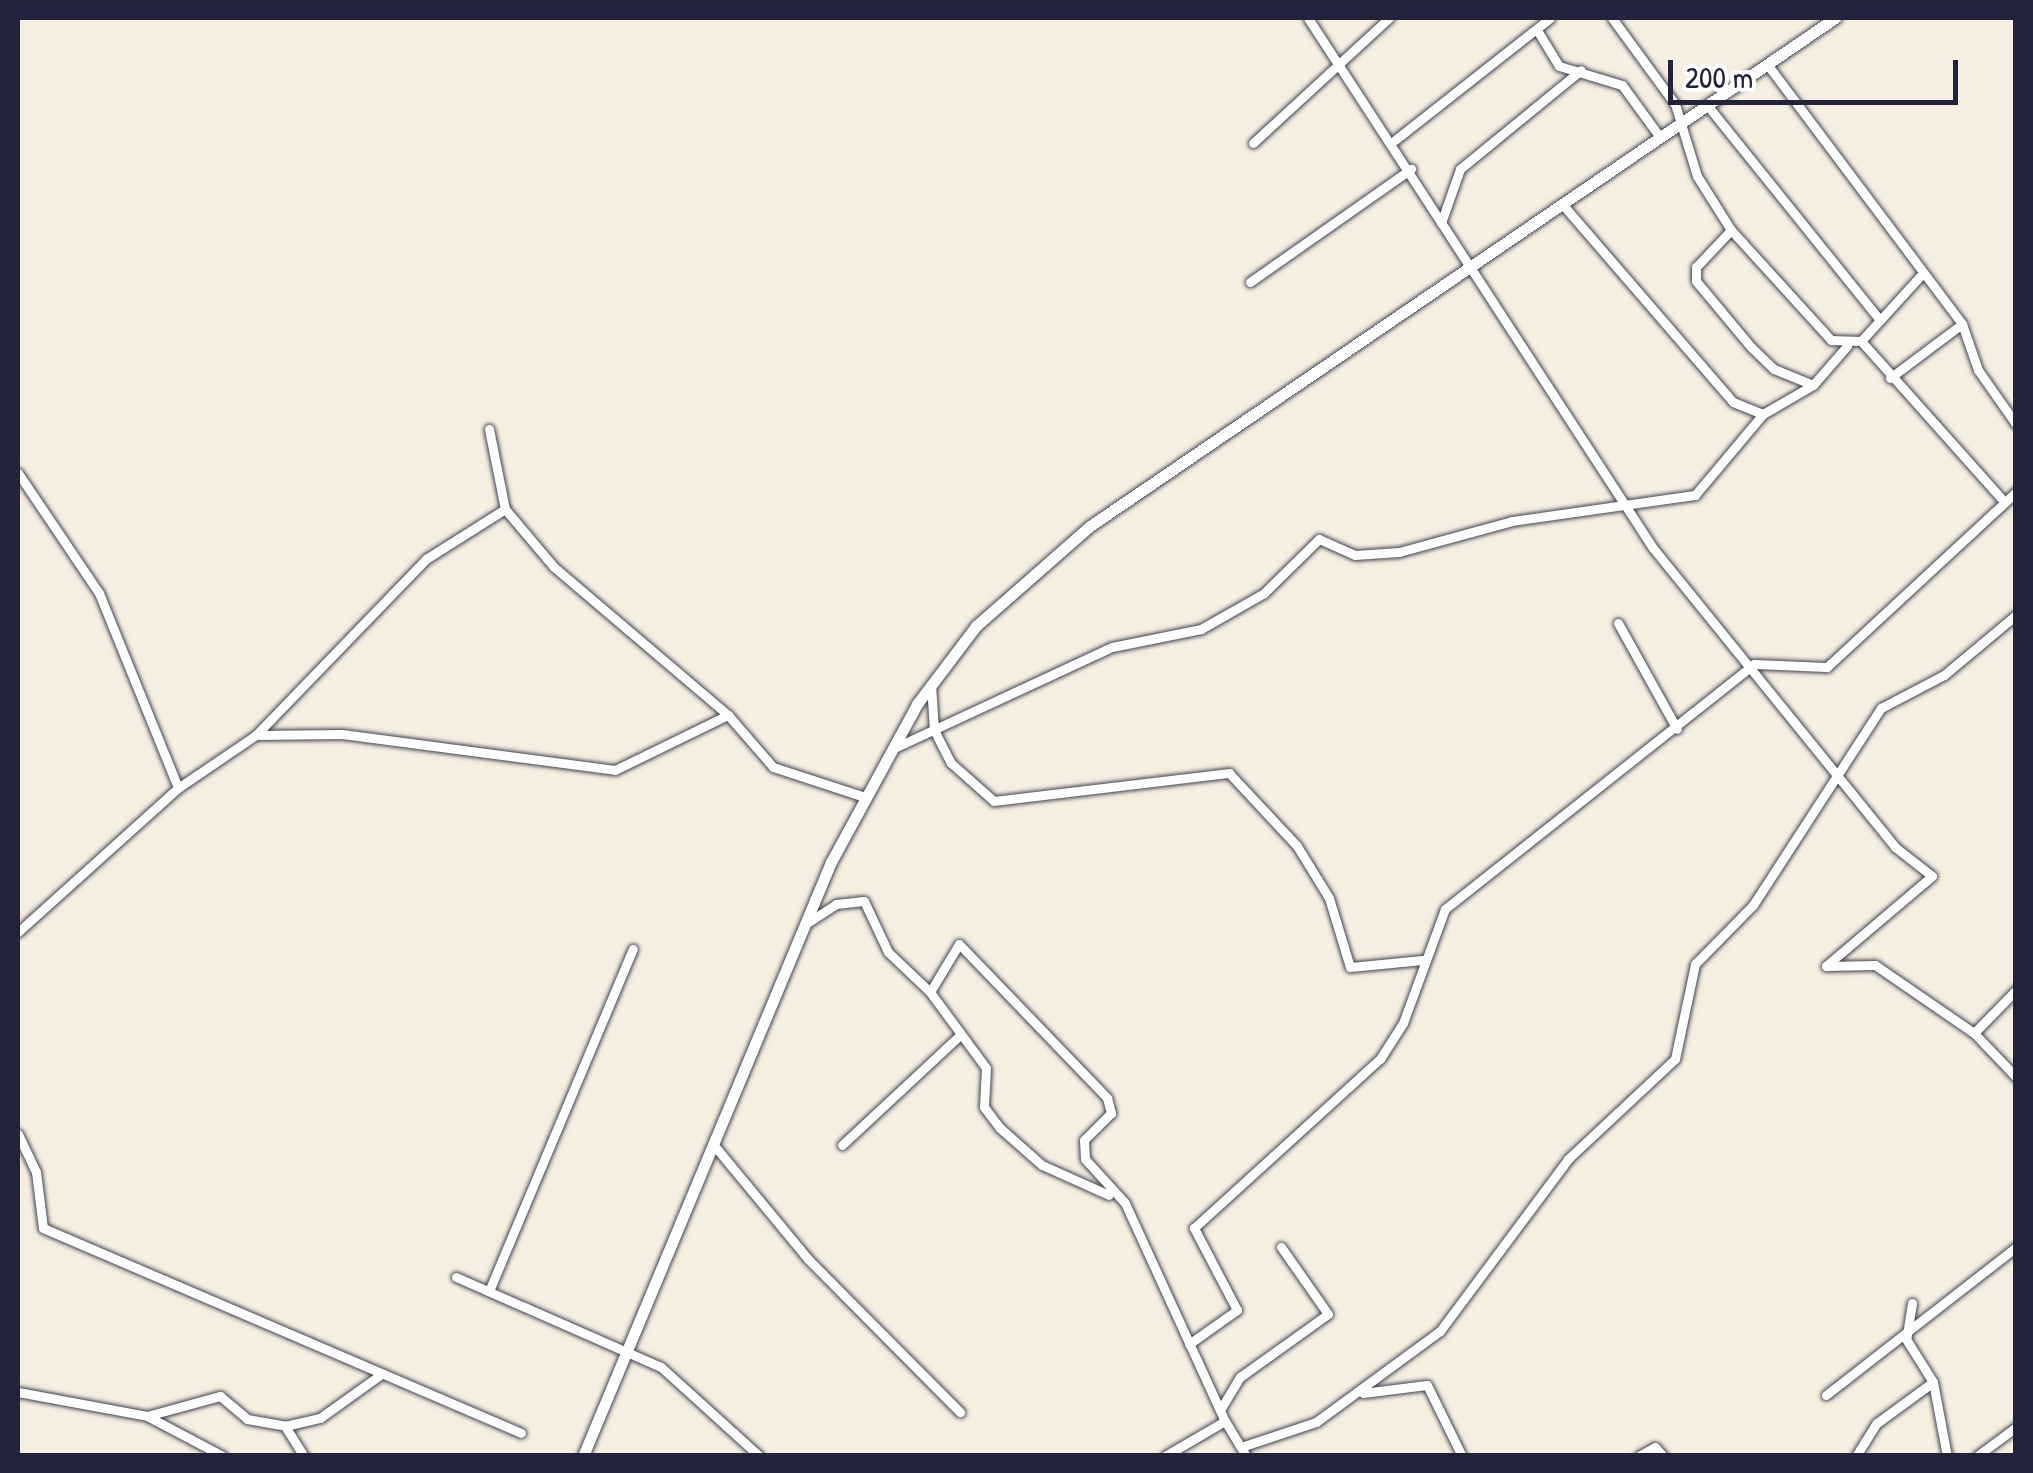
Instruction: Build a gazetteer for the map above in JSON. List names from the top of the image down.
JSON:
{
  "scale_bar": "200 m"
}
